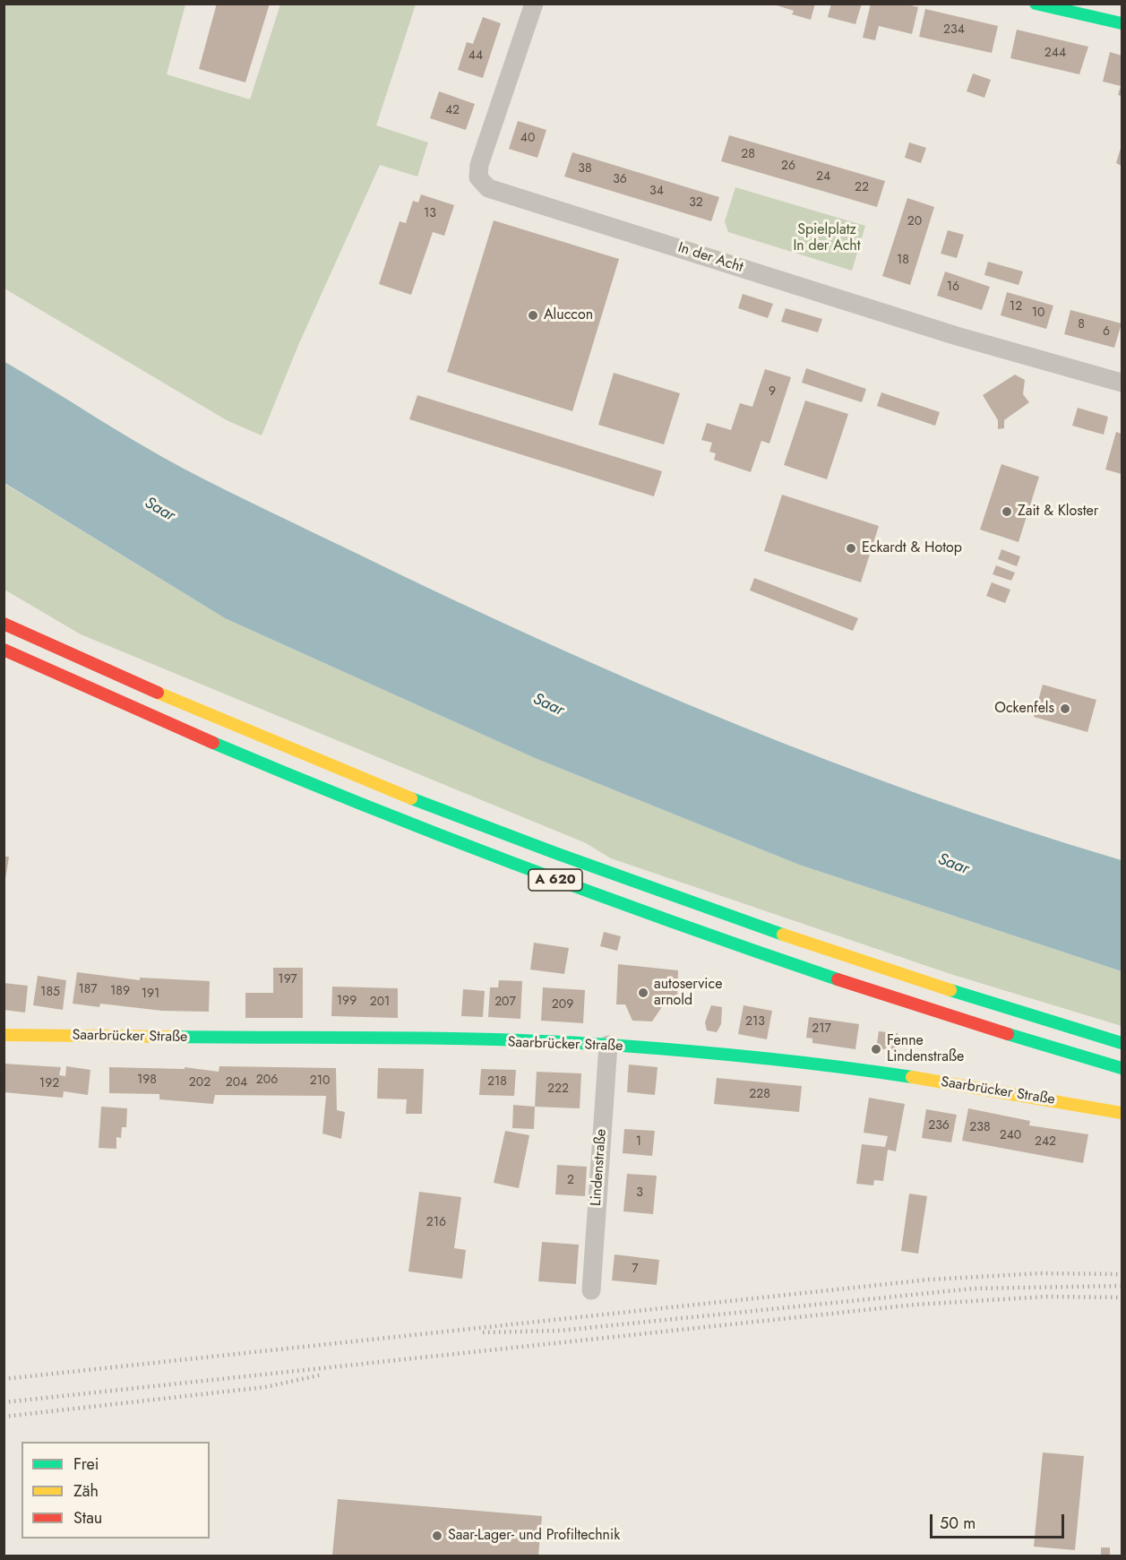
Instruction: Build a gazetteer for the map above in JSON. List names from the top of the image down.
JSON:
{
  "streets": {
    "main road": ["A 620", "Saarbrücker Straße"],
    "street": ["In der Acht", "Lindenstraße"]
  },
  "crossings": [
    ["Saarbrücker Straße", "Lindenstraße"]
  ],
  "water": ["Saar"],
  "parks": ["Spielplatz In der Acht"],
  "places": [
    "Aluccon",
    "Zait & Kloster",
    "Eckardt & Hotop",
    "Ockenfels",
    "autoservice arnold",
    "Fenne Lindenstraße",
    "Saar-Lager- und Profiltechnik"
  ],
  "house_numbers": [
    "234",
    "244",
    "44",
    "42",
    "40",
    "28",
    "26",
    "38",
    "24",
    "36",
    "22",
    "34",
    "32",
    "13",
    "20",
    "18",
    "16",
    "12",
    "10",
    "8",
    "6",
    "9",
    "197",
    "187",
    "189",
    "185",
    "191",
    "199",
    "201",
    "207",
    "209",
    "213",
    "217",
    "198",
    "206",
    "210",
    "218",
    "202",
    "204",
    "192",
    "222",
    "228",
    "236",
    "238",
    "240",
    "1",
    "242",
    "2",
    "3",
    "216",
    "7"
  ],
  "legend": ["Frei", "Zäh", "Stau"],
  "scale_bar": "50 m"
}
